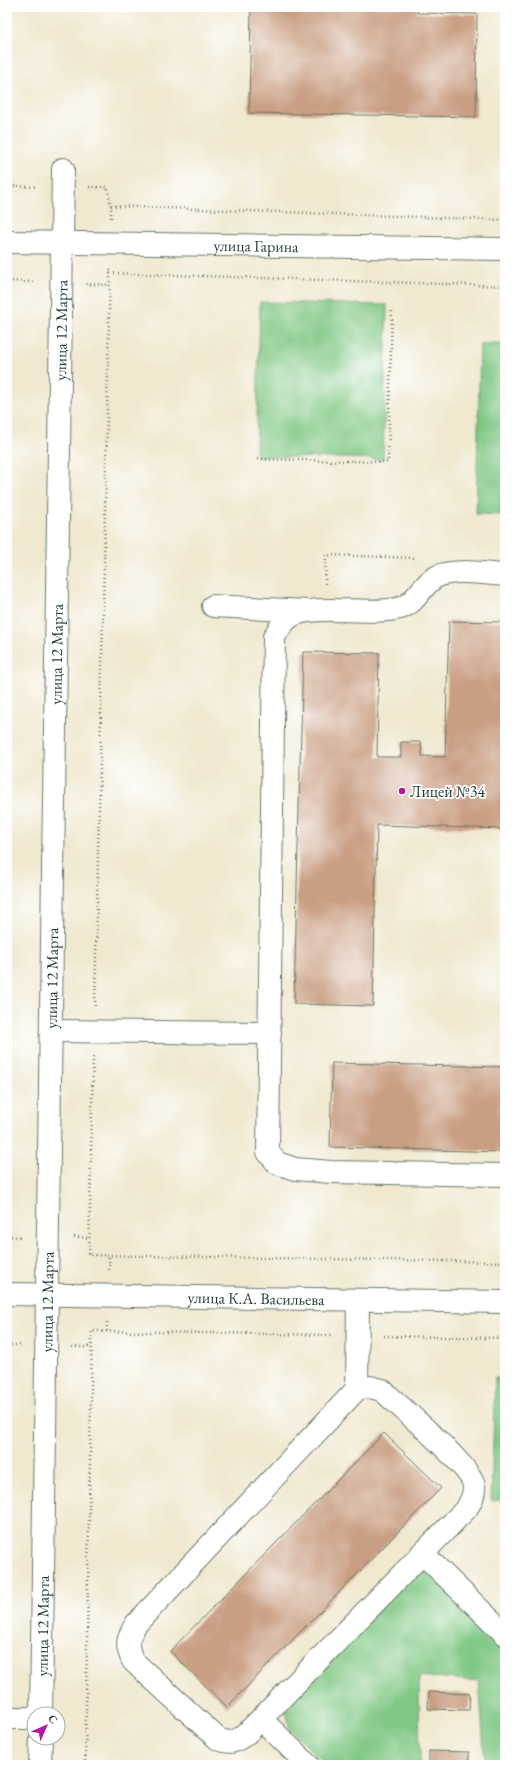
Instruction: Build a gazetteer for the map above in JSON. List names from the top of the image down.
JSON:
{
  "streets": {
    "street": ["улица Гарина", "улица 12 Марта", "улица К.А. Васильева"]
  },
  "crossings": [
    ["улица Гарина", "улица 12 Марта"],
    ["улица 12 Марта", "улица К.А. Васильева"]
  ],
  "places": ["Лицей №34"],
  "north": "top right"
}
